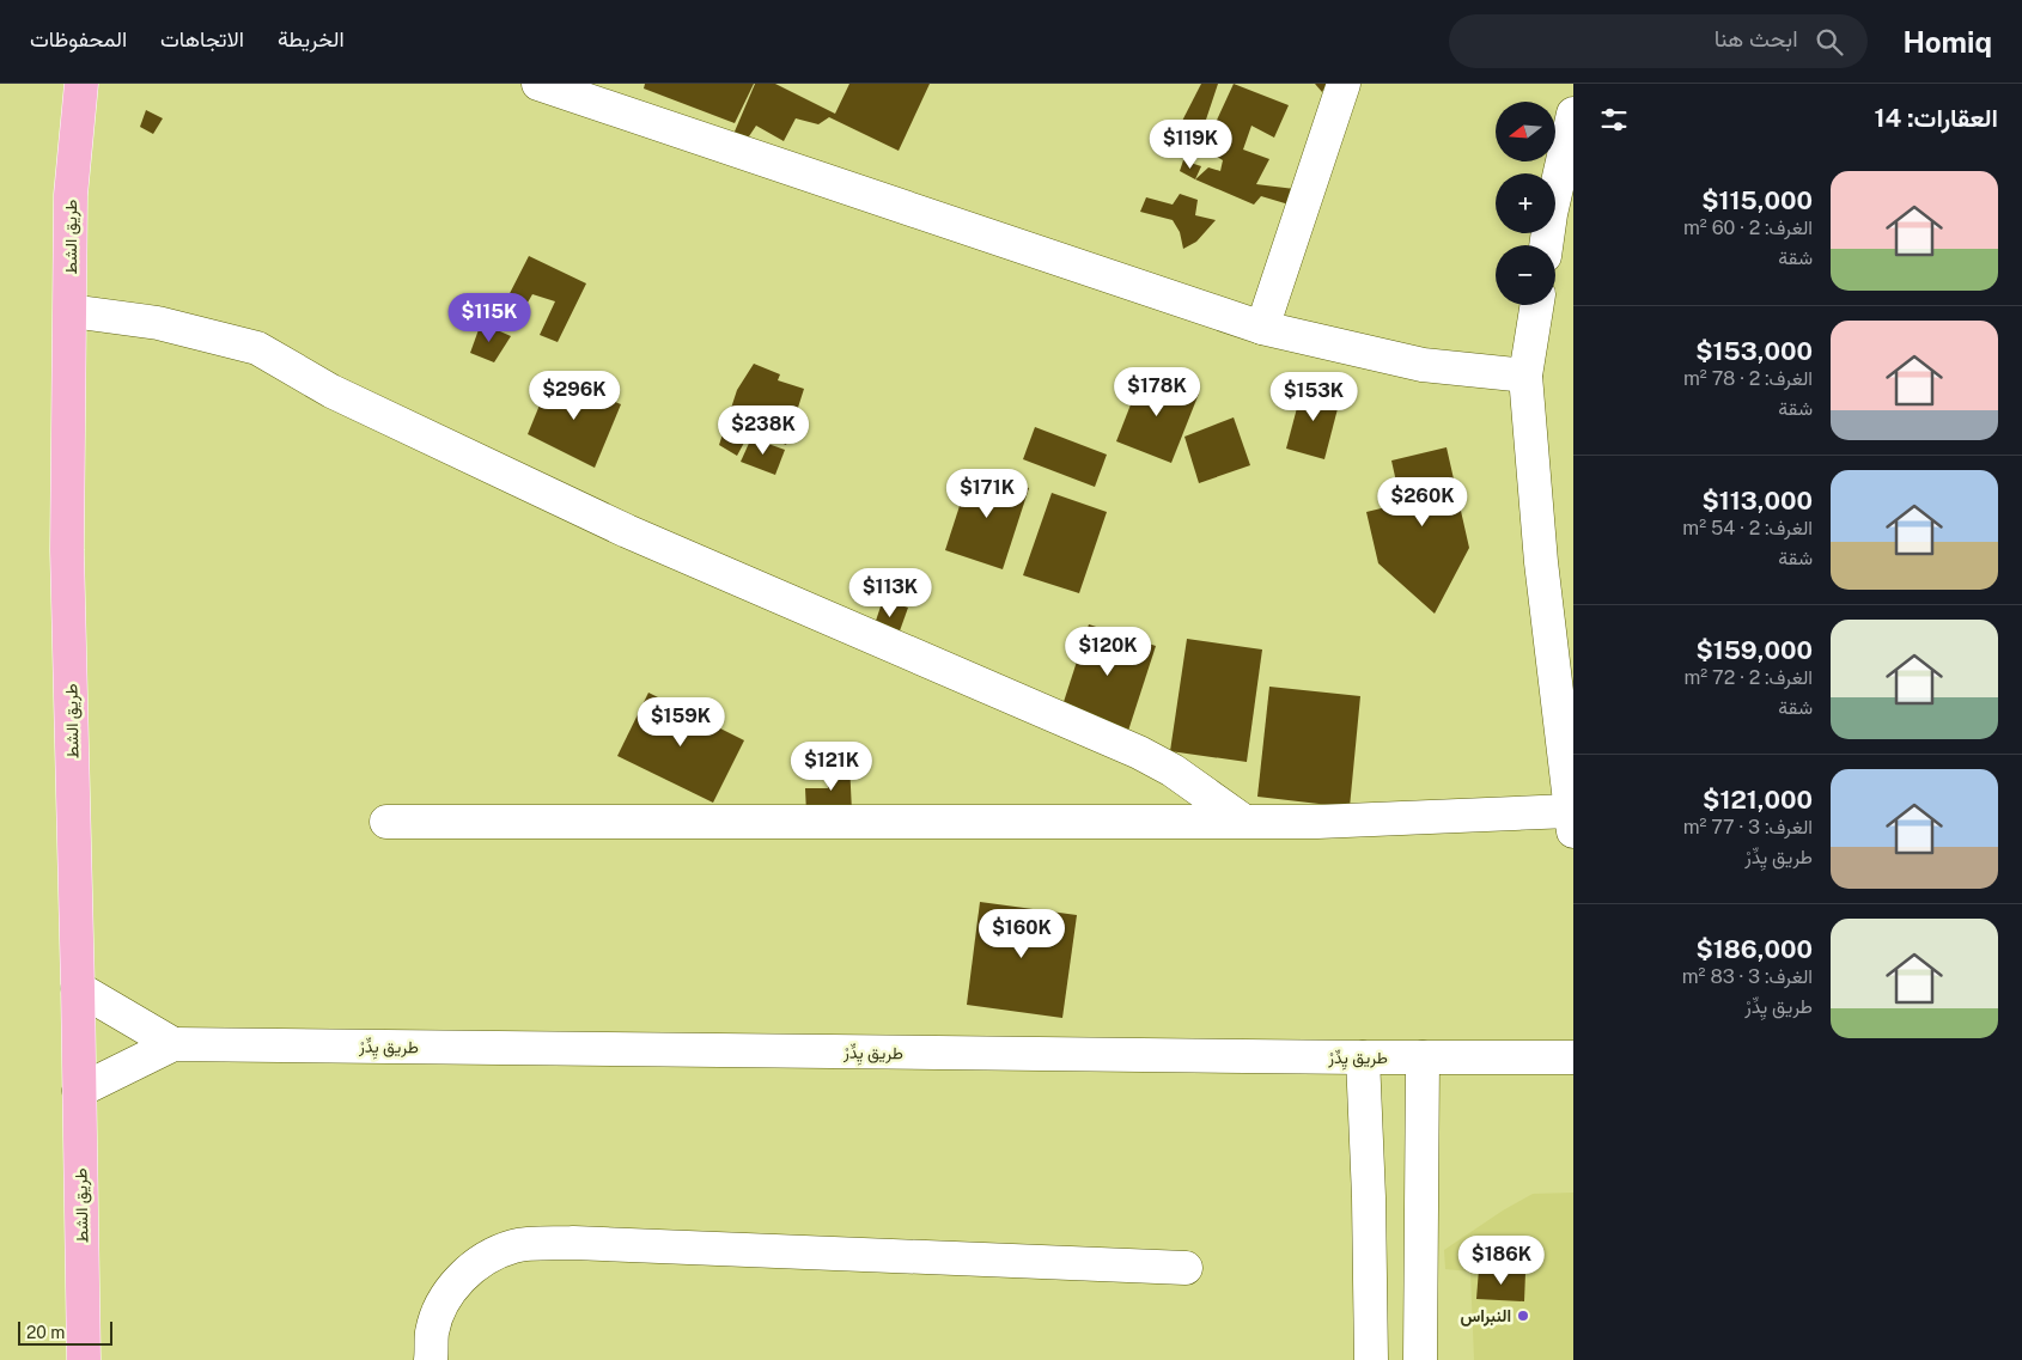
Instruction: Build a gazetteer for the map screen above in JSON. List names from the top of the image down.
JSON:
{
  "streets": {
    "main road": ["طريق الشط"],
    "street": ["طريق يِدِّرْ"]
  },
  "crossings": [
    ["طريق الشط", "طريق يِدِّرْ"]
  ],
  "places": ["النبراس"],
  "scale_bar": "20 m",
  "north": "left",
  "page": {
    "header": "Homiq",
    "search": "ابحث هنا",
    "nav": ["الخريطة", "الاتجاهات", "المحفوظات"],
    "heading": "العقارات: 14",
    "map_buttons": ["+", "−"],
    "price": [
      "$119K",
      "$115K",
      "$178K",
      "$296K",
      "$153K",
      "$238K",
      "$171K",
      "$260K",
      "$113K",
      "$120K",
      "$159K",
      "$121K",
      "$160K",
      "$186K"
    ],
    "list": [
      {
        "name": "$115,000",
        "note": "الغرف: 2 · 60 m² · شقة"
      },
      {
        "name": "$153,000",
        "note": "الغرف: 2 · 78 m² · شقة"
      },
      {
        "name": "$113,000",
        "note": "الغرف: 2 · 54 m² · شقة"
      },
      {
        "name": "$159,000",
        "note": "الغرف: 2 · 72 m² · شقة"
      },
      {
        "name": "$121,000",
        "note": "الغرف: 3 · 77 m² · طريق يِدِّرْ"
      },
      {
        "name": "$186,000",
        "note": "الغرف: 3 · 83 m² · طريق يِدِّرْ"
      }
    ],
    "scale": "20 m"
  }
}
